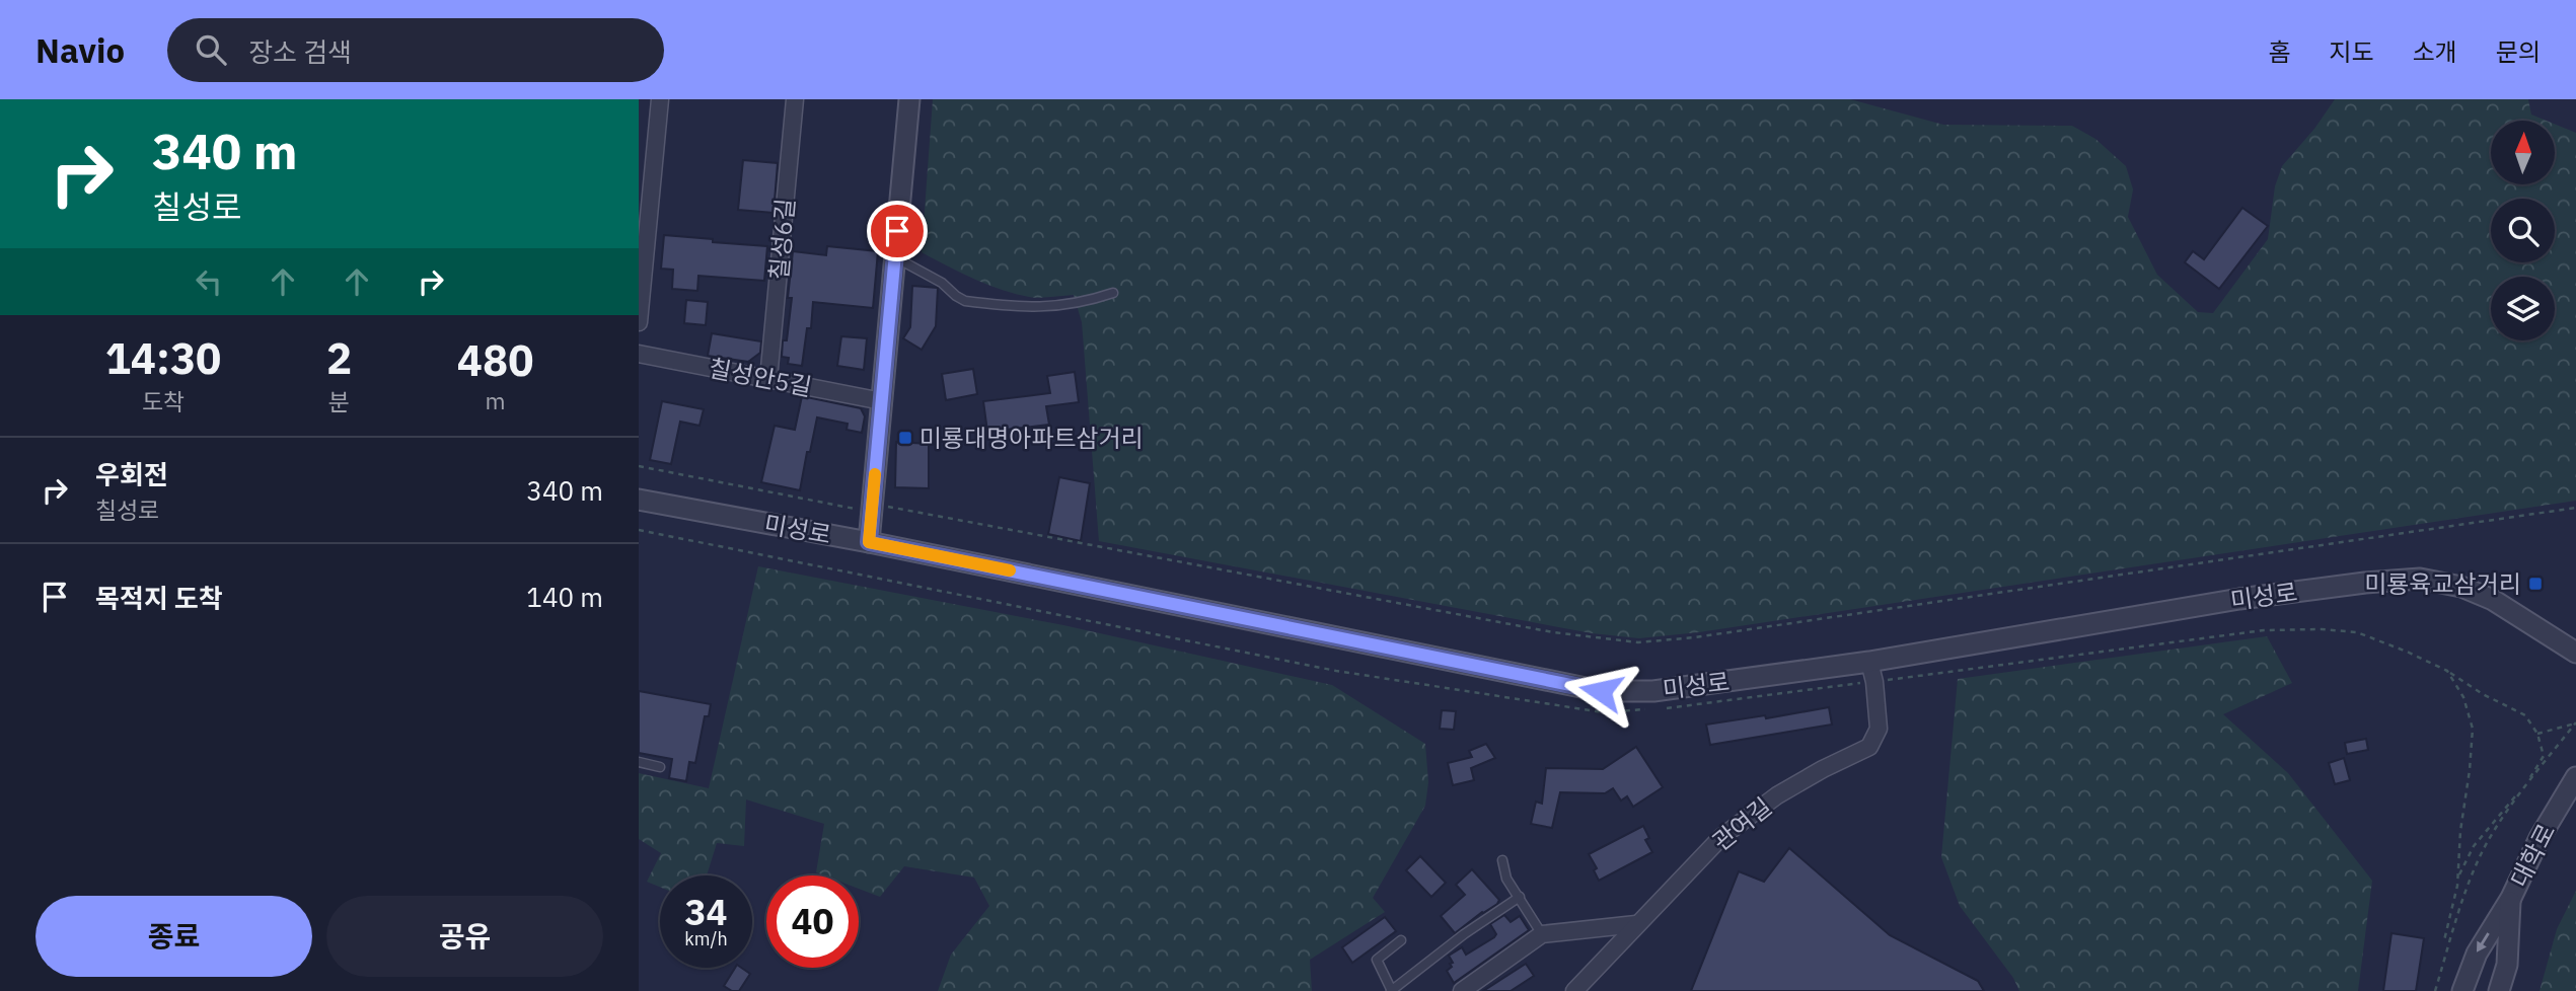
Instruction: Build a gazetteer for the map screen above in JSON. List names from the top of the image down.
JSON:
{
  "streets": {
    "street": [
      "칠성6길",
      "칠성안5길",
      "미성로",
      "관여길",
      "대학로"
    ]
  },
  "crossings": [
    ["칠성6길", "칠성안5길"],
    ["미성로", "관여길"]
  ],
  "places": {
    "transit": ["미룡대명아파트삼거리", "미룡육교삼거리"]
  },
  "north": "top",
  "page": {
    "header": "Navio",
    "search": "장소 검색",
    "nav": [
      "홈",
      "지도",
      "소개",
      "문의"
    ],
    "turn": ["340 m", "칠성로"],
    "eta": [
      "14:30",
      "도착",
      "2",
      "분",
      "480",
      "m"
    ],
    "list": [
      {
        "name": "우회전",
        "note": "칠성로",
        "value": "340 m"
      },
      {
        "name": "목적지 도착",
        "value": "140 m"
      }
    ],
    "speed": "34 km/h",
    "limit": "40",
    "buttons": ["종료", "공유"]
  }
}
